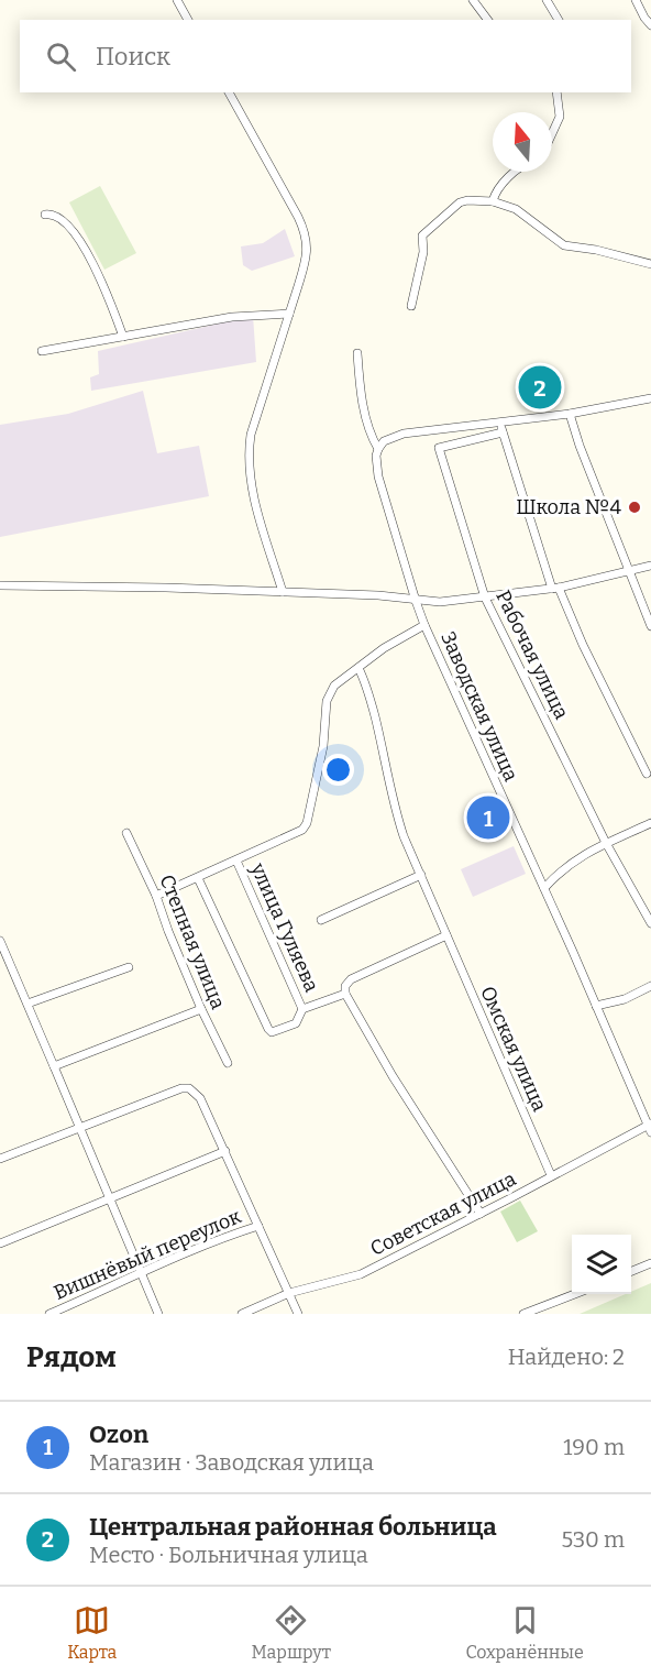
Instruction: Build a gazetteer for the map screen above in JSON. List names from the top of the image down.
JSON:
{
  "streets": {
    "street": [
      "Рабочая улица",
      "Заводская улица",
      "улица Гуляева",
      "Степная улица",
      "Омская улица",
      "Советская улица",
      "Вишнёвый переулок"
    ]
  },
  "crossings": [
    ["Заводская улица", "Советская улица"],
    ["улица Гуляева", "Степная улица"],
    ["Омская улица", "Советская улица"]
  ],
  "places": ["Школа №4"],
  "north": "top",
  "page": {
    "search": "Поиск",
    "pins": ["2", "1"],
    "heading": ["Рядом", "Найдено: 2"],
    "list": [
      {
        "mark": "1",
        "name": "Ozon",
        "note": "Магазин · Заводская улица",
        "value": "190 m"
      },
      {
        "mark": "2",
        "name": "Центральная районная больница",
        "note": "Место · Больничная улица",
        "value": "530 m"
      }
    ],
    "nav": ["Карта", "Маршрут", "Сохранённые"]
  }
}
